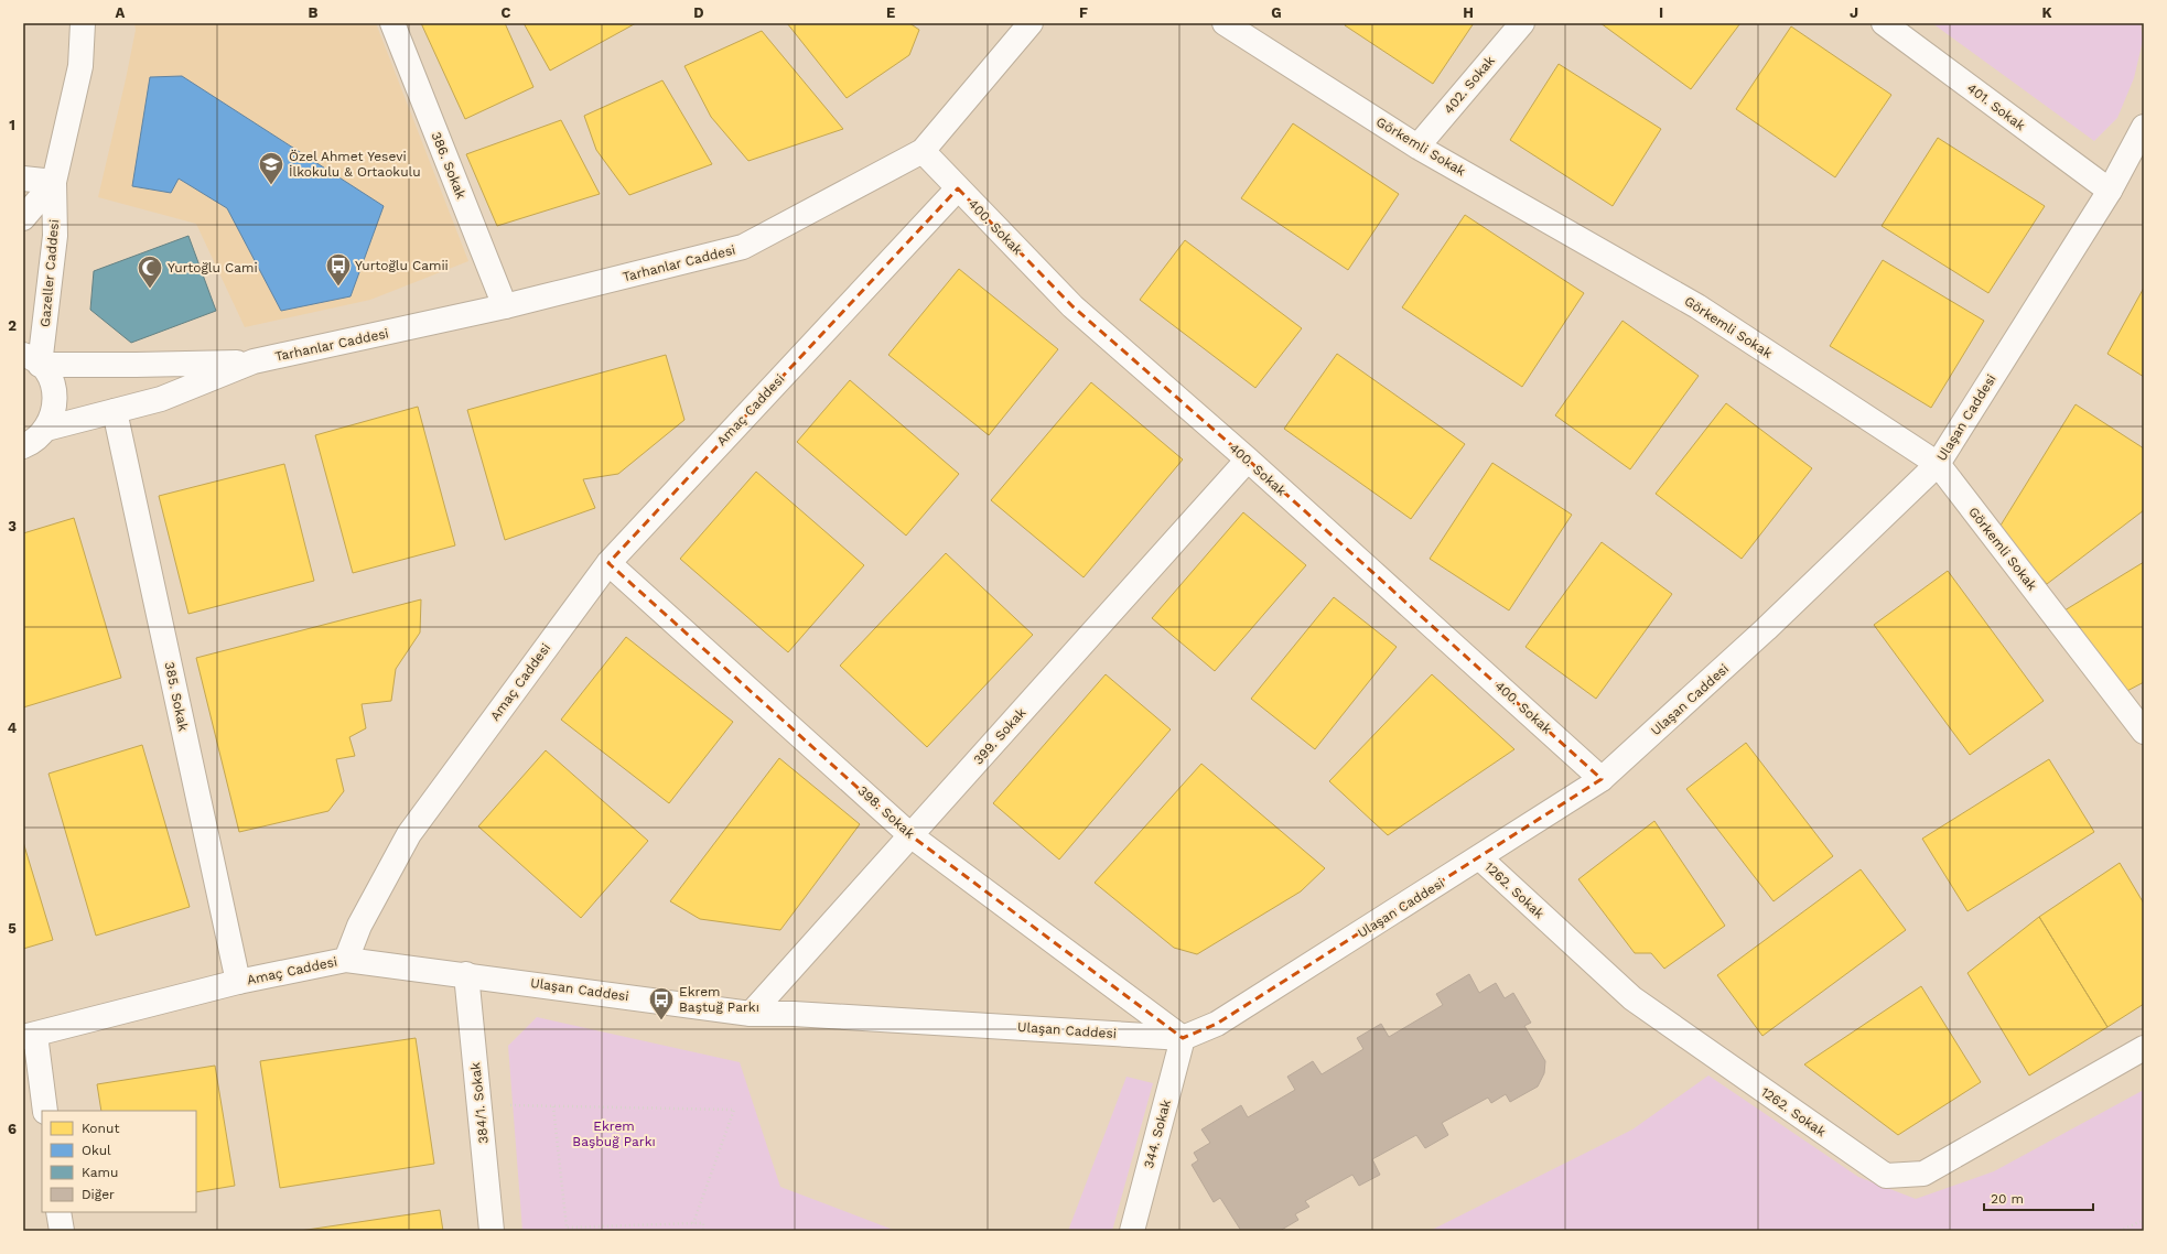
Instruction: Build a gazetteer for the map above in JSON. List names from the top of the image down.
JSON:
{
  "streets": {
    "street": [
      "402. Sokak",
      "401. Sokak",
      "Görkemli Sokak",
      "386. Sokak",
      "400. Sokak",
      "Tarhanlar Caddesi",
      "Gazeller Caddesi",
      "Amaç Caddesi",
      "Ulaşan Caddesi",
      "385. Sokak",
      "399. Sokak",
      "398. Sokak",
      "1262. Sokak",
      "384/1. Sokak",
      "344. Sokak"
    ]
  },
  "crossings": [
    ["402. Sokak", "Görkemli Sokak"],
    ["401. Sokak", "Ulaşan Caddesi"],
    ["Görkemli Sokak", "Ulaşan Caddesi"],
    ["386. Sokak", "Tarhanlar Caddesi"],
    ["400. Sokak", "Tarhanlar Caddesi"],
    ["400. Sokak", "Amaç Caddesi"],
    ["400. Sokak", "Ulaşan Caddesi"],
    ["400. Sokak", "399. Sokak"],
    ["Tarhanlar Caddesi", "Gazeller Caddesi"],
    ["Tarhanlar Caddesi", "385. Sokak"],
    ["Amaç Caddesi", "Ulaşan Caddesi"],
    ["Amaç Caddesi", "385. Sokak"],
    ["Amaç Caddesi", "398. Sokak"],
    ["Ulaşan Caddesi", "399. Sokak"],
    ["Ulaşan Caddesi", "398. Sokak"],
    ["Ulaşan Caddesi", "1262. Sokak"],
    ["Ulaşan Caddesi", "384/1. Sokak"],
    ["Ulaşan Caddesi", "344. Sokak"],
    ["399. Sokak", "398. Sokak"],
    ["398. Sokak", "344. Sokak"]
  ],
  "parks": ["Ekrem Başbuğ Parkı"],
  "places": {
    "school or university": ["Özel Ahmet Yesevi İlkokulu & Ortaokulu"],
    "bus stop": ["Yurtoğlu Camii", "Ekrem Baştuğ Parkı"],
    "mosque": ["Yurtoğlu Cami"]
  },
  "legend": [
    "Konut",
    "Okul",
    "Kamu",
    "Diğer"
  ],
  "scale_bar": "20 m",
  "grid": {
    "columns": [
      "A",
      "B",
      "C",
      "D",
      "E",
      "F",
      "G",
      "H",
      "I",
      "J",
      "K"
    ],
    "rows": [
      "1",
      "2",
      "3",
      "4",
      "5",
      "6"
    ]
  }
}
